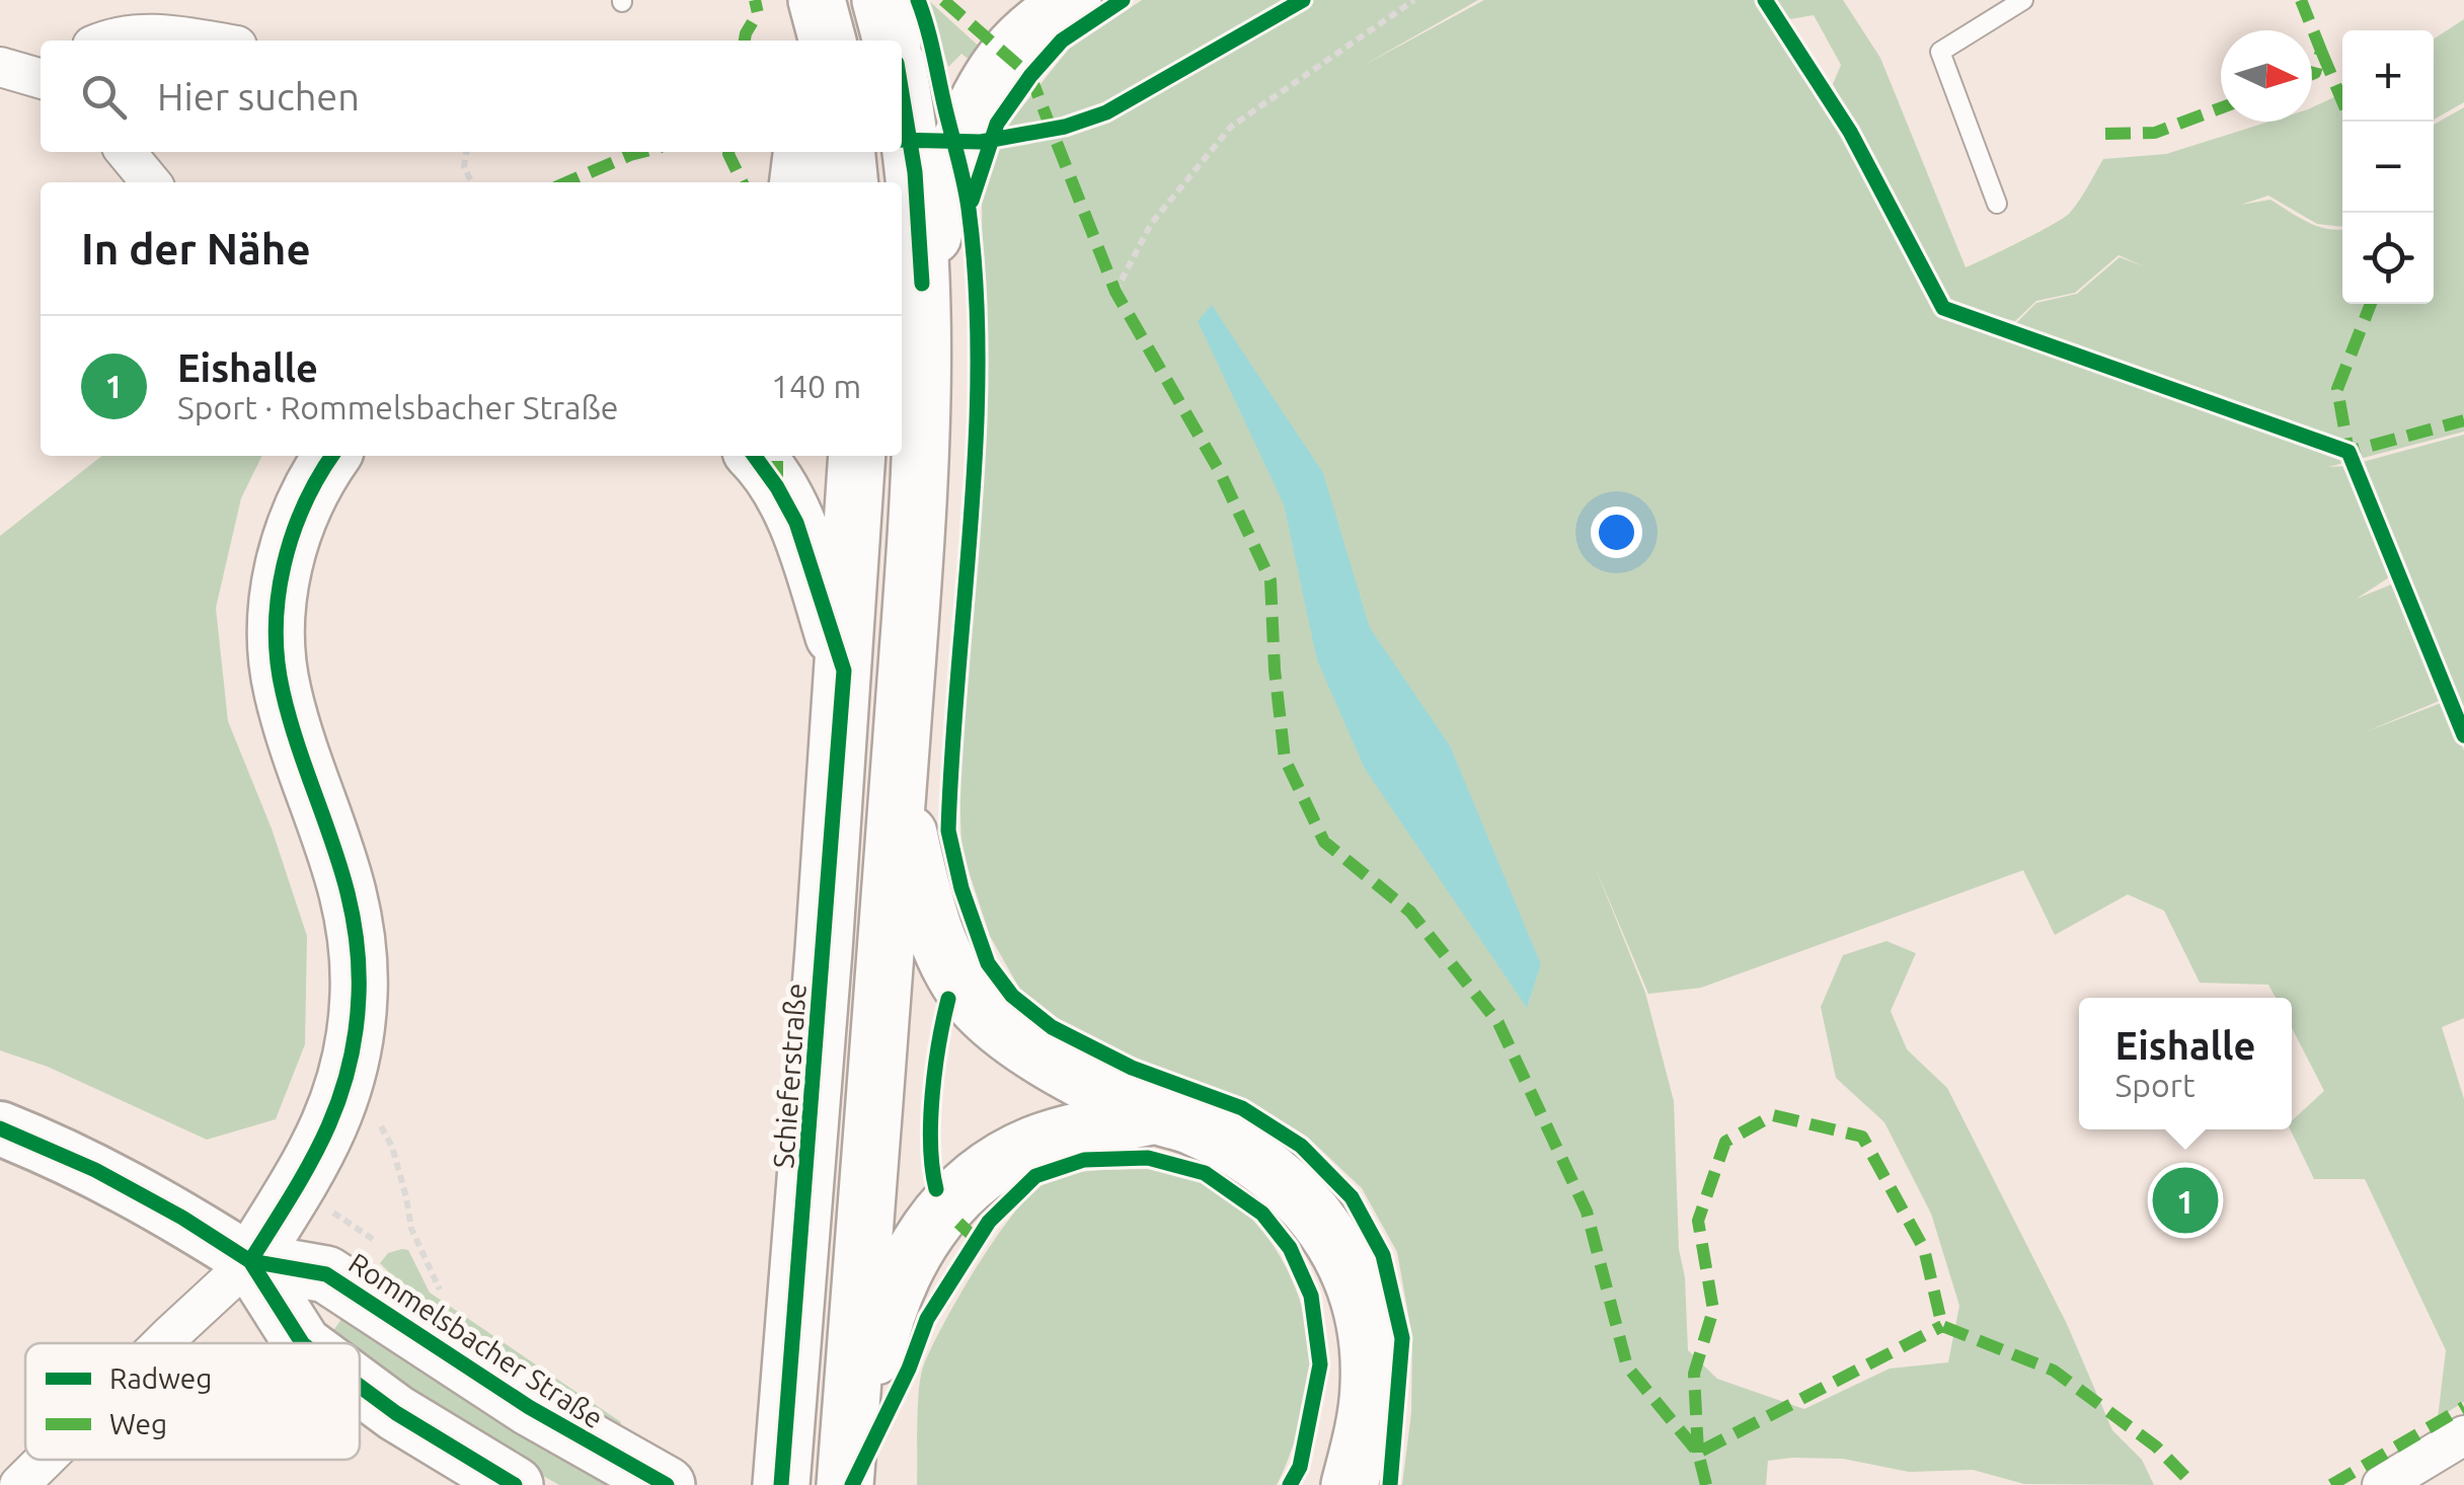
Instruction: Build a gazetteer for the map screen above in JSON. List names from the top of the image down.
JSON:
{
  "streets": {
    "main road": ["Schieferstraße", "Rommelsbacher Straße"]
  },
  "legend": ["Radweg", "Weg"],
  "north": "right",
  "page": {
    "map_buttons": ["+", "−"],
    "search": "Hier suchen",
    "heading": "In der Nähe",
    "list": [
      {
        "mark": "1",
        "name": "Eishalle",
        "note": "Sport · Rommelsbacher Straße",
        "value": "140 m"
      }
    ],
    "popup": ["Eishalle", "Sport"],
    "pins": "1"
  }
}
